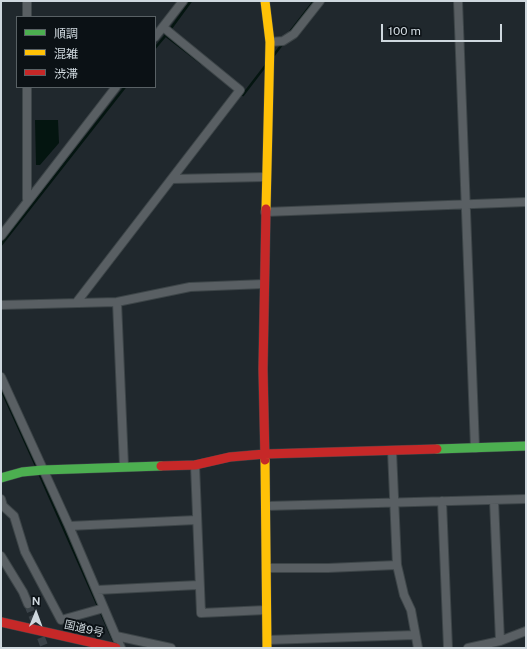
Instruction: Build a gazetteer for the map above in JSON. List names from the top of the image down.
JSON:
{
  "streets": {
    "main road": ["国道9号"]
  },
  "legend": ["順調", "混雑", "渋滞"],
  "scale_bar": "100 m",
  "north": "top"
}
